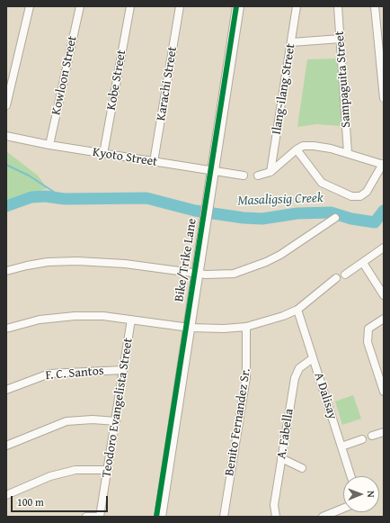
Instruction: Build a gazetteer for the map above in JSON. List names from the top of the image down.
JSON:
{
  "streets": {
    "street": [
      "Kowloon Street",
      "Sampaguita Street",
      "Kobe Street",
      "Karachi Street",
      "Ilang-ilang Street",
      "Kyoto Street",
      "F. C. Santos",
      "A Dalisay",
      "Teodoro Evangelista Street",
      "Benito Fernandez Sr.",
      "A. Fabella"
    ],
    "cycle path": ["Bike/Trike Lane"]
  },
  "crossings": [
    ["Kowloon Street", "Kyoto Street"],
    ["Kobe Street", "Kyoto Street"],
    ["Karachi Street", "Kyoto Street"],
    ["F. C. Santos", "Teodoro Evangelista Street"],
    ["A Dalisay", "A. Fabella"]
  ],
  "water": ["Masaligsig Creek"],
  "scale_bar": "100 m",
  "north": "right"
}
